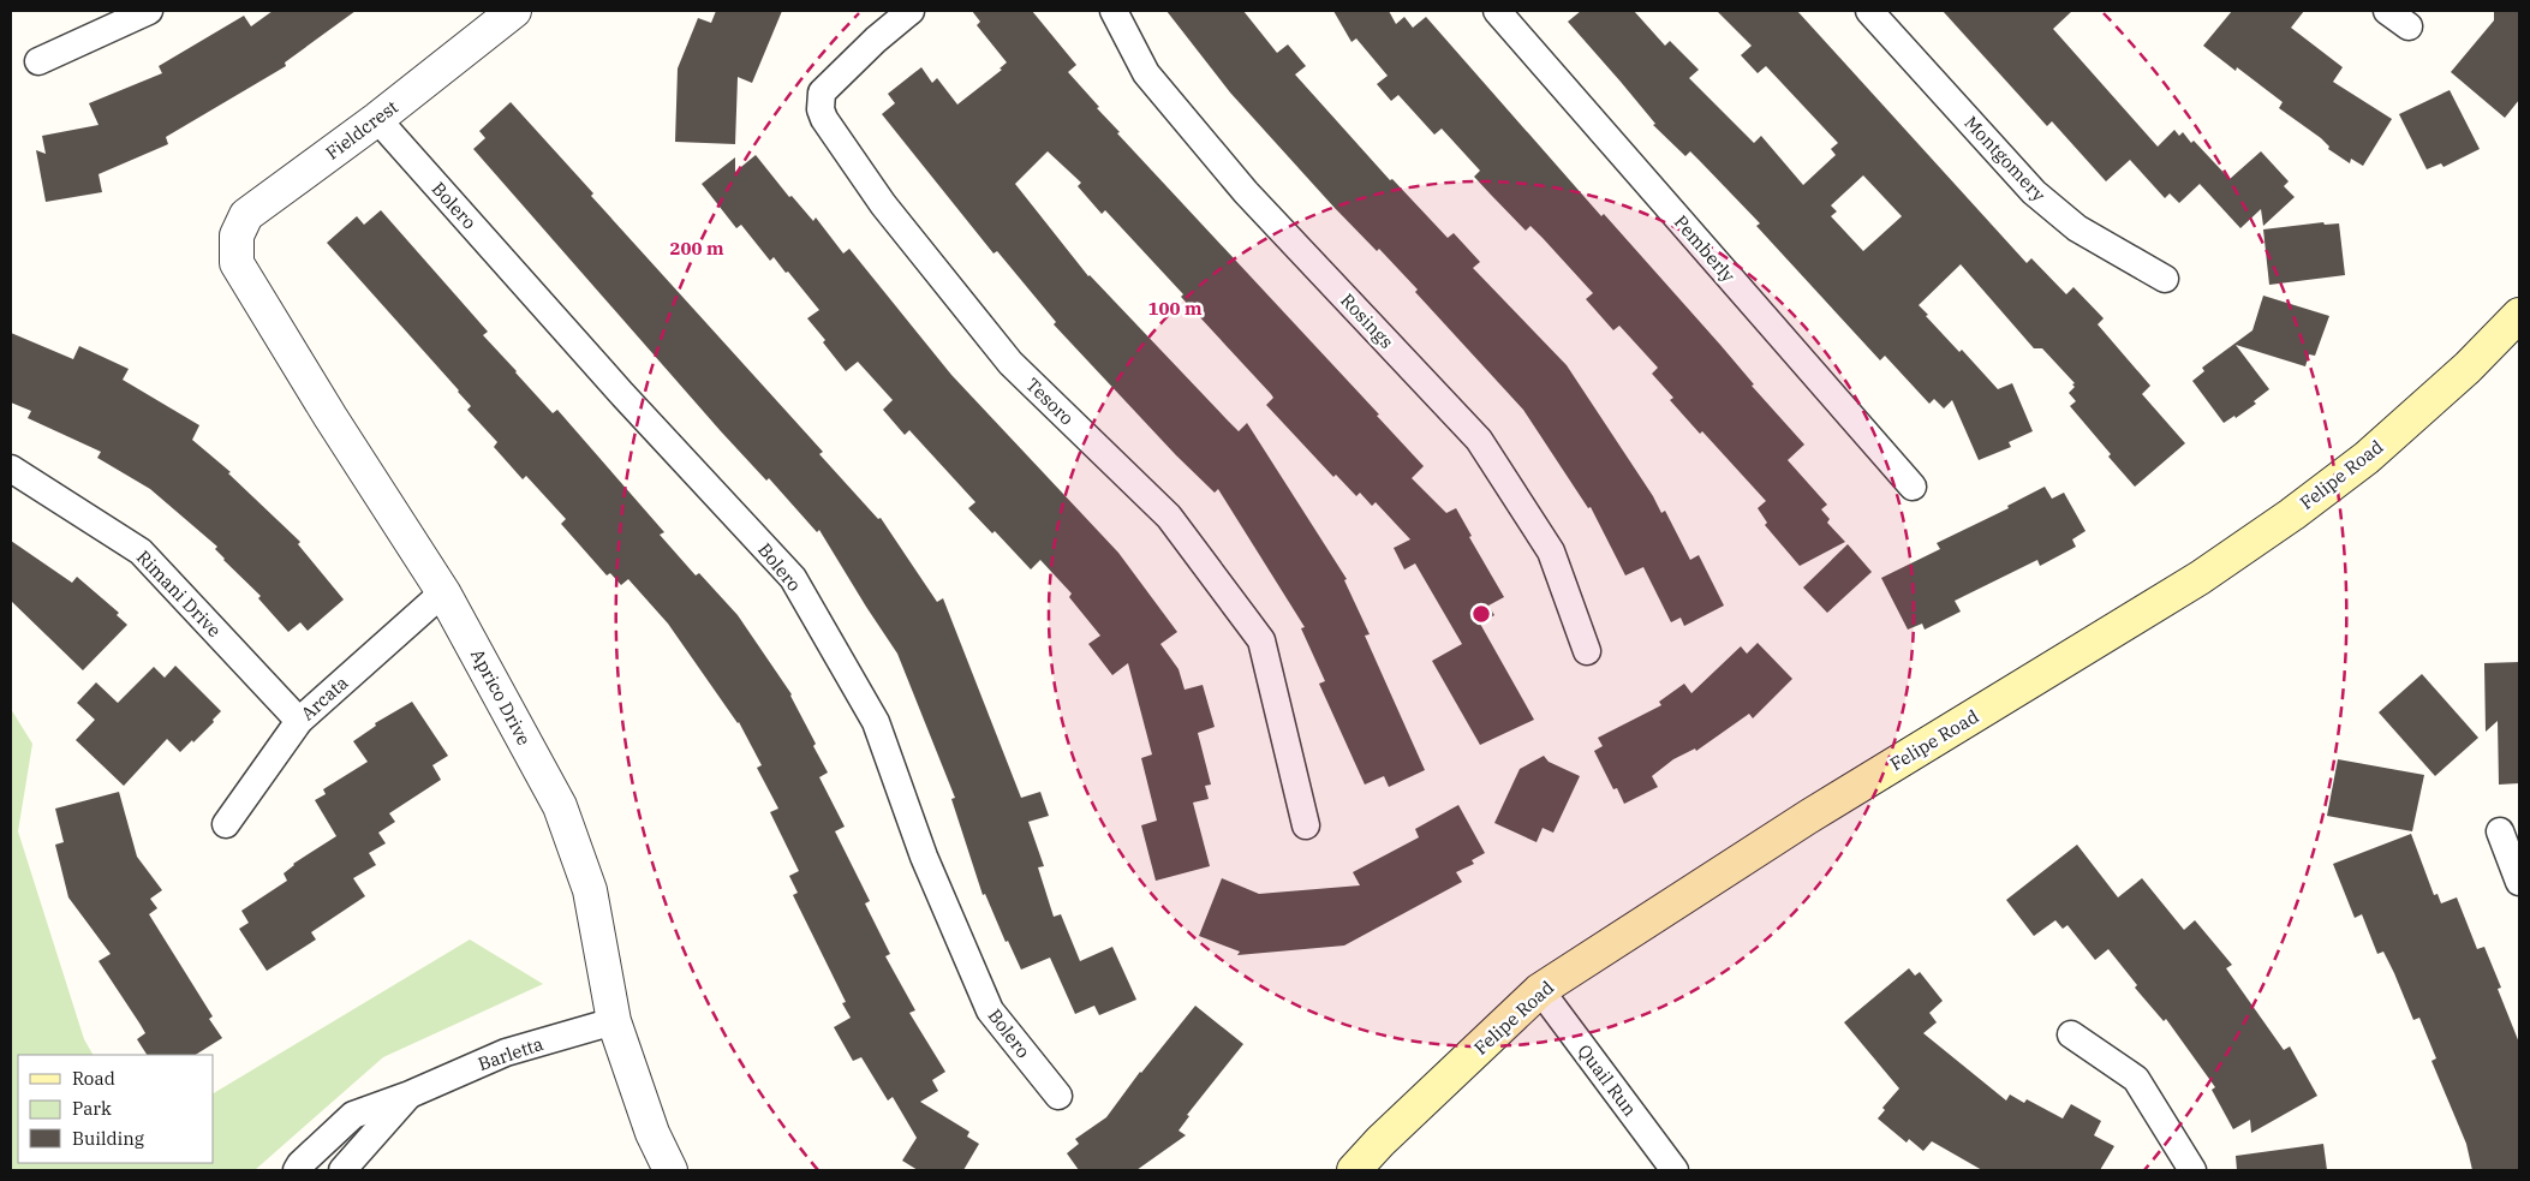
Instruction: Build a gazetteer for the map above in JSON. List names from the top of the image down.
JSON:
{
  "streets": {
    "main road": ["Felipe Road"],
    "street": [
      "Fieldcrest",
      "Montgomery",
      "Bolero",
      "Pemberly",
      "Rosings",
      "Tesoro",
      "Rimani Drive",
      "Aprico Drive",
      "Arcata",
      "Barletta",
      "Quail Run"
    ]
  },
  "crossings": [
    ["Fieldcrest", "Bolero"],
    ["Fieldcrest", "Aprico Drive"],
    ["Felipe Road", "Quail Run"],
    ["Rimani Drive", "Arcata"],
    ["Aprico Drive", "Arcata"],
    ["Aprico Drive", "Barletta"]
  ],
  "legend": ["Road", "Park", "Building"],
  "rings": ["200 m", "100 m"]
}
